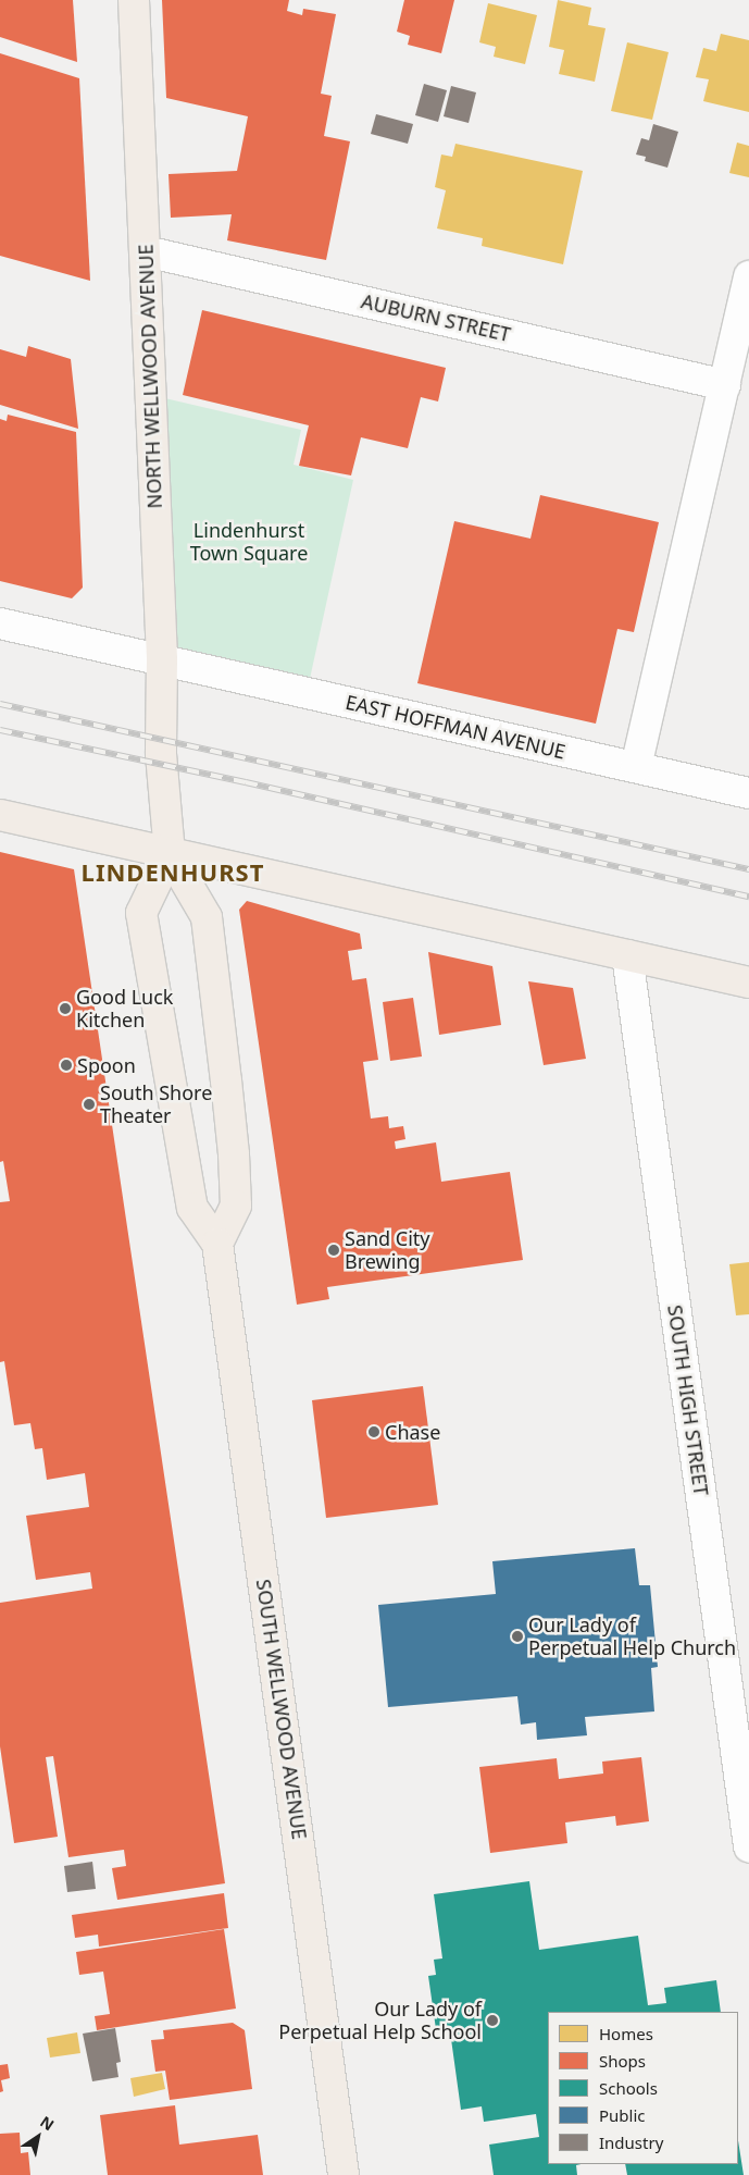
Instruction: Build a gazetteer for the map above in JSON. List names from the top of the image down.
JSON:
{
  "streets": {
    "main road": ["NORTH WELLWOOD AVENUE", "SOUTH WELLWOOD AVENUE"],
    "street": ["AUBURN STREET", "EAST HOFFMAN AVENUE", "SOUTH HIGH STREET"]
  },
  "crossings": [
    ["AUBURN STREET", "NORTH WELLWOOD AVENUE"],
    ["NORTH WELLWOOD AVENUE", "EAST HOFFMAN AVENUE"],
    ["NORTH WELLWOOD AVENUE", "SOUTH WELLWOOD AVENUE"]
  ],
  "districts": ["LINDENHURST"],
  "parks": ["Lindenhurst Town Square"],
  "places": [
    "Good Luck Kitchen",
    "Spoon",
    "South Shore Theater",
    "Sand City Brewing",
    "Chase",
    "Our Lady of Perpetual Help Church",
    "Our Lady of Perpetual Help School"
  ],
  "legend": [
    "Homes",
    "Shops",
    "Schools",
    "Public",
    "Industry"
  ],
  "north": "top right"
}
